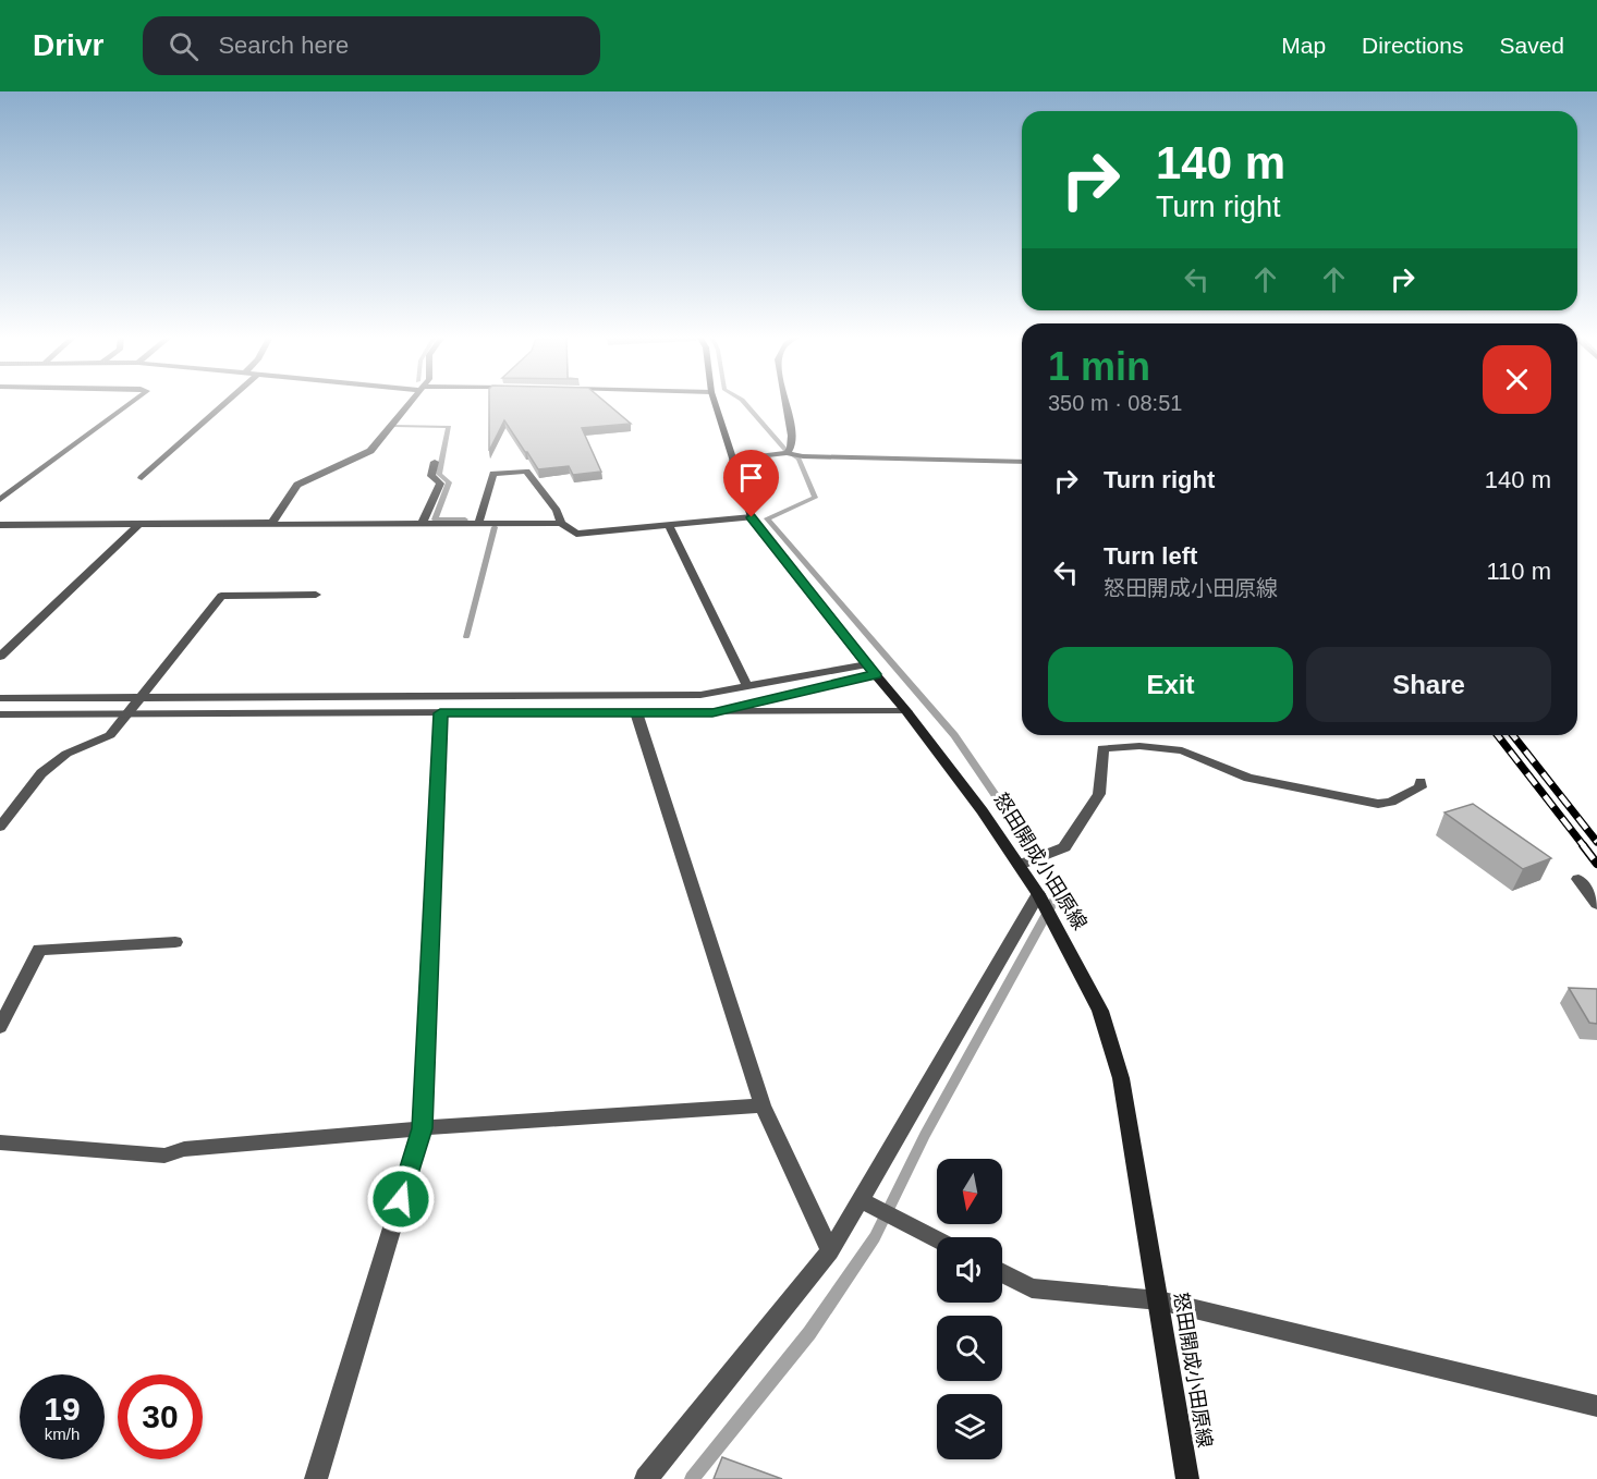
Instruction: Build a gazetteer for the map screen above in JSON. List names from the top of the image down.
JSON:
{
  "streets": {
    "main road": ["怒田開成小田原線"]
  },
  "north": "bottom",
  "page": {
    "header": "Drivr",
    "search": "Search here",
    "nav": ["Map", "Directions", "Saved"],
    "turn": ["140 m", "Turn right"],
    "heading": ["1 min", "350 m · 08:51"],
    "list": [
      {
        "name": "Turn right",
        "value": "140 m"
      },
      {
        "name": "Turn left",
        "note": "怒田開成小田原線",
        "value": "110 m"
      }
    ],
    "buttons": ["Exit", "Share"],
    "speed": "19 km/h",
    "limit": "30"
  }
}
